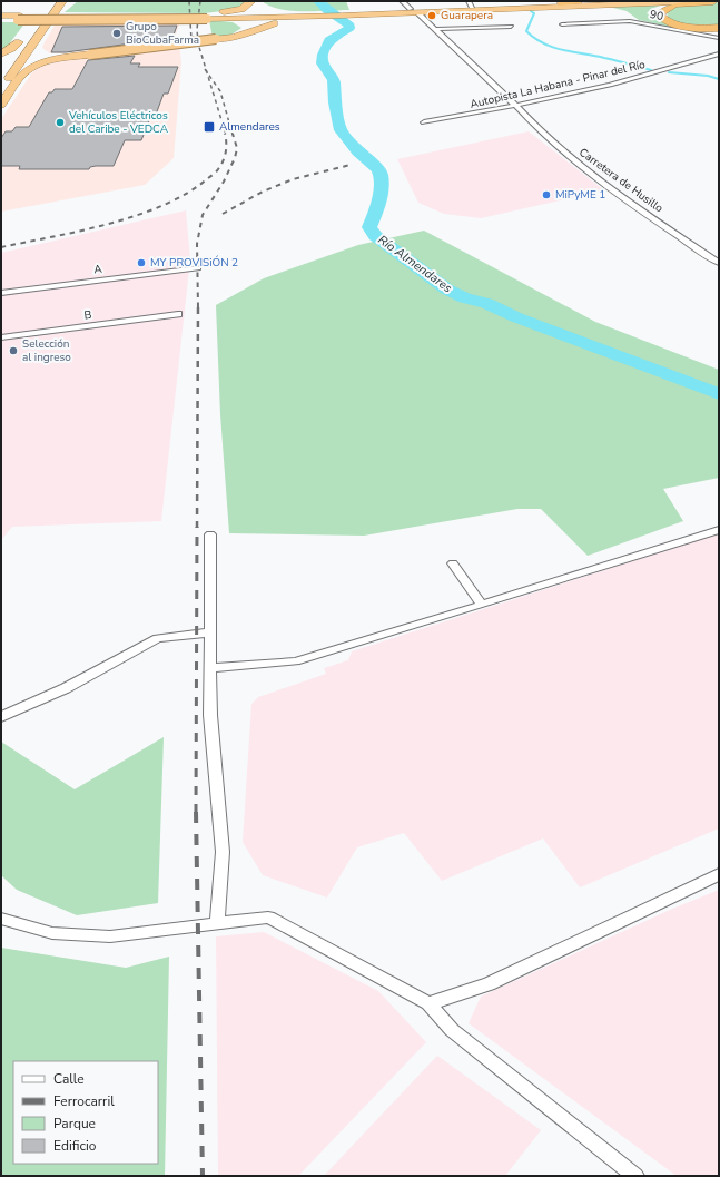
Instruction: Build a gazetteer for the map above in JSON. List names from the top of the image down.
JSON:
{
  "streets": {
    "street": [
      "90",
      "Autopista La Habana - Pinar del Río",
      "Carretera de Husillo",
      "A",
      "B"
    ]
  },
  "crossings": [
    ["Autopista La Habana - Pinar del Río", "Carretera de Husillo"]
  ],
  "water": ["Río Almendares"],
  "places": {
    "other": [
      "Guarapera",
      "Grupo BioCubaFarma",
      "Vehículos Eléctricos del Caribe - VEDCA",
      "MiPyME 1",
      "MY PROVISiÓN 2",
      "Selección al ingreso"
    ],
    "transit": ["Almendares"]
  },
  "legend": [
    "Calle",
    "Ferrocarril",
    "Parque",
    "Edificio"
  ]
}
